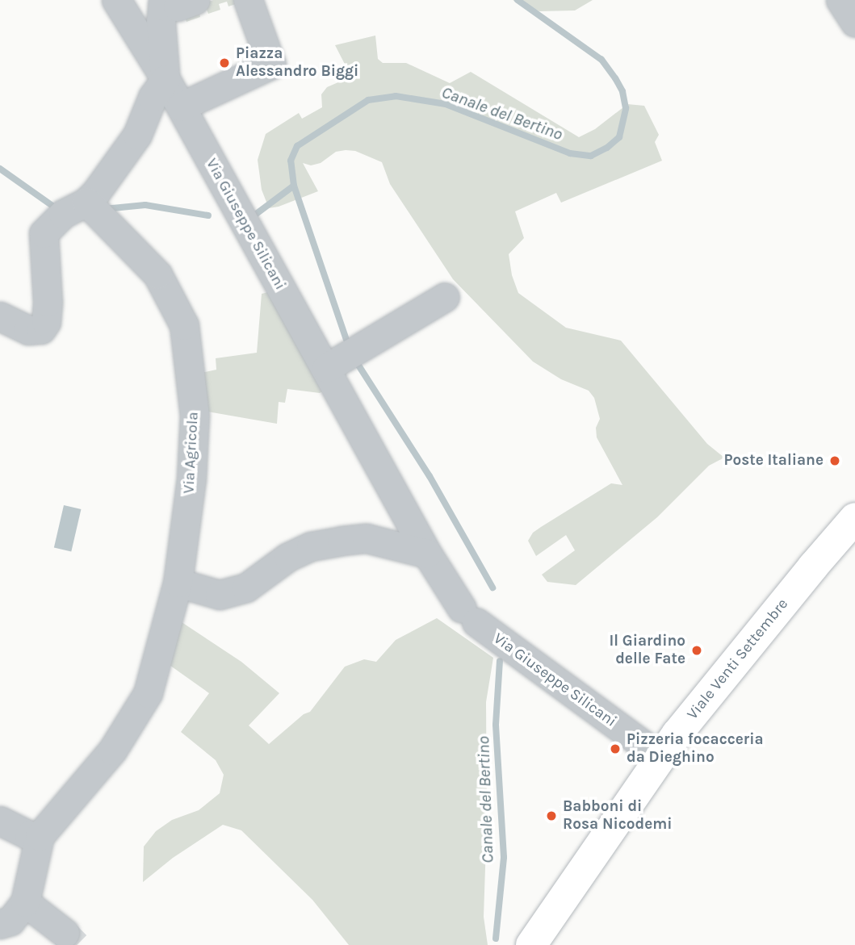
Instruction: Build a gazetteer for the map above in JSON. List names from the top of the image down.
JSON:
{
  "streets": {
    "main road": ["Viale Venti Settembre"],
    "street": ["Via Giuseppe Silicani", "Via Agricola"]
  },
  "crossings": [
    ["Via Giuseppe Silicani", "Viale Venti Settembre"]
  ],
  "water": ["Canale del Bertino"],
  "places": [
    "Piazza Alessandro Biggi",
    "Poste Italiane",
    "Il Giardino delle Fate",
    "Pizzeria focacceria da Dieghino",
    "Babboni di Rosa Nicodemi"
  ]
}
